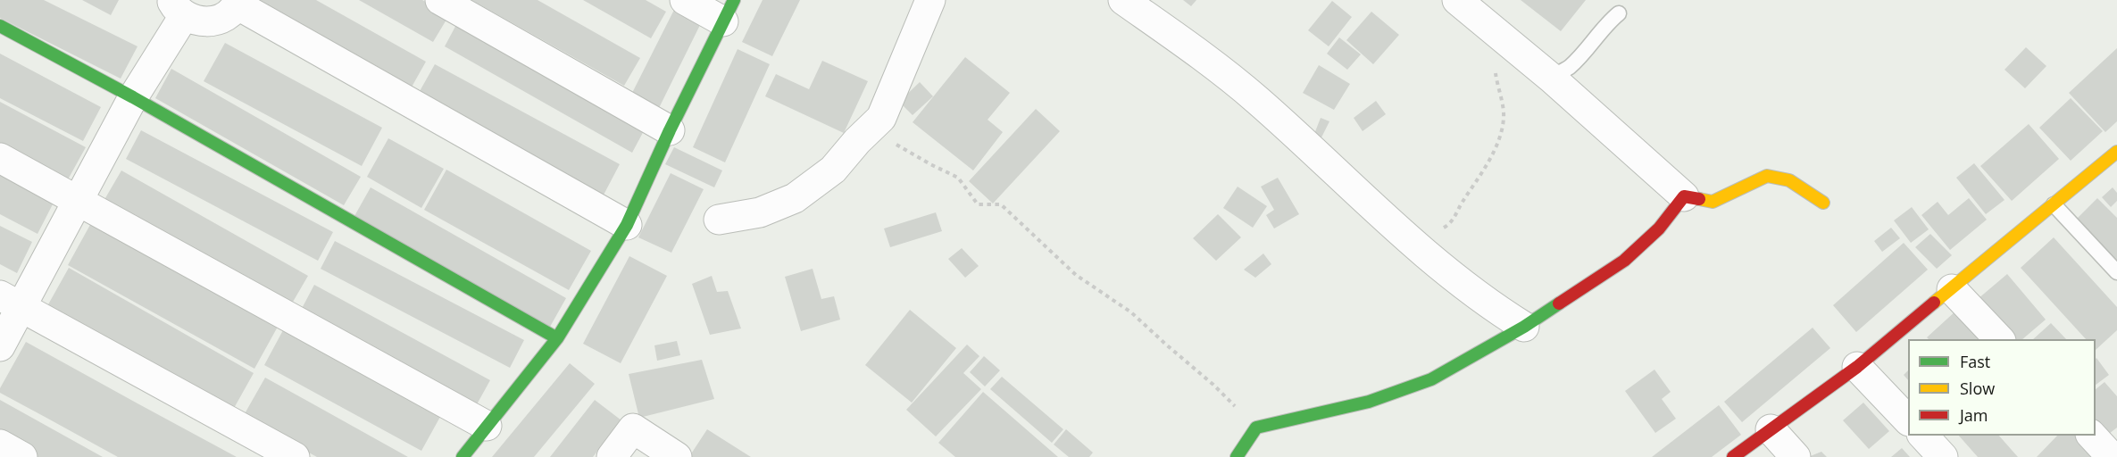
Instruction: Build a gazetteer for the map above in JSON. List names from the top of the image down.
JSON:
{
  "legend": ["Fast", "Slow", "Jam"]
}
